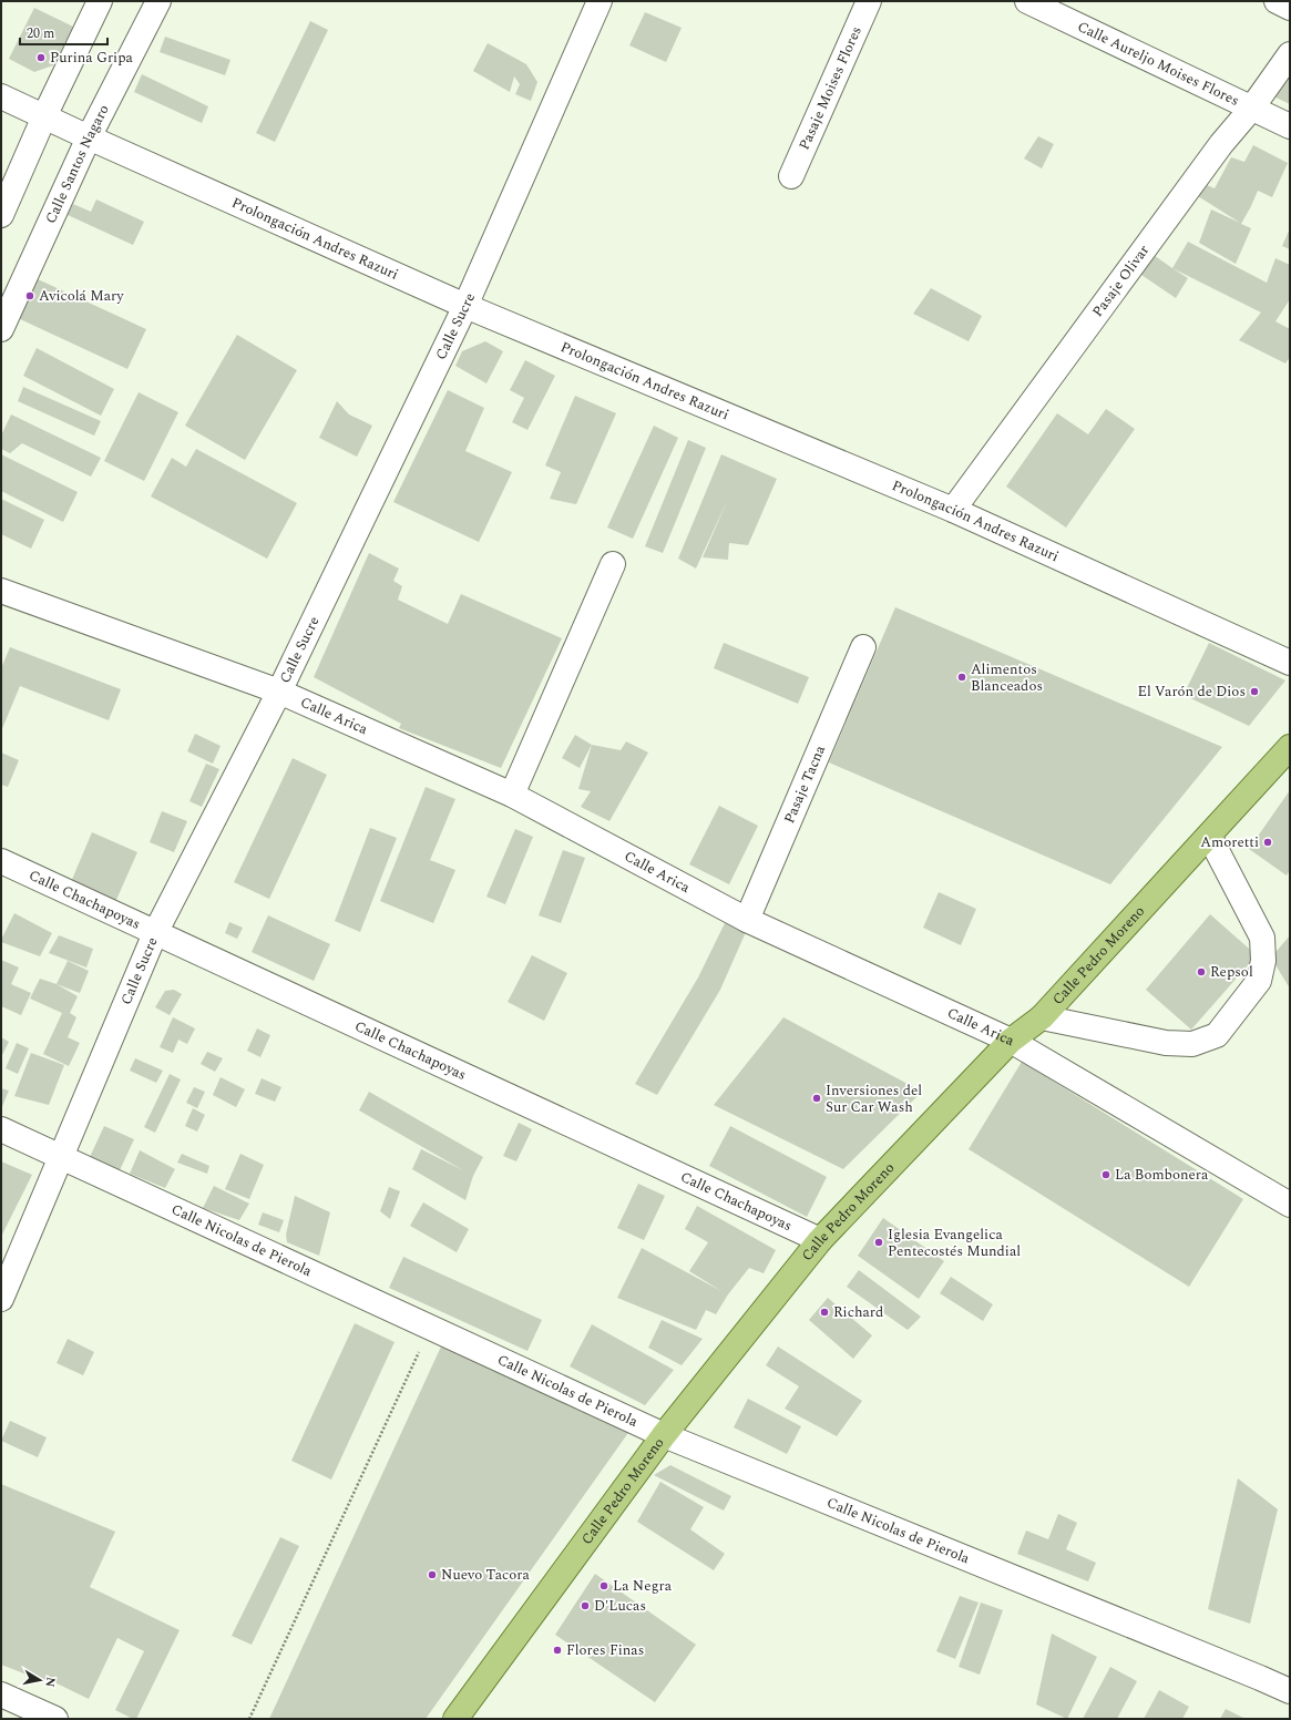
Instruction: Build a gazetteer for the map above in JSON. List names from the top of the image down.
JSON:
{
  "streets": {
    "main road": ["Calle Pedro Moreno"],
    "street": [
      "Calle Aureljo Moises Flores",
      "Pasaje Moises Flores",
      "Calle Santos Nagaro",
      "Prolongación Andres Razuri",
      "Pasaje Olivar",
      "Calle Sucre",
      "Calle Arica",
      "Pasaje Tacna",
      "Calle Chachapoyas",
      "Calle Nicolas de Pierola"
    ]
  },
  "crossings": [
    ["Calle Aureljo Moises Flores", "Pasaje Olivar"],
    ["Calle Santos Nagaro", "Prolongación Andres Razuri"],
    ["Prolongación Andres Razuri", "Pasaje Olivar"],
    ["Prolongación Andres Razuri", "Calle Sucre"],
    ["Calle Sucre", "Calle Arica"],
    ["Calle Sucre", "Calle Chachapoyas"],
    ["Calle Sucre", "Calle Nicolas de Pierola"],
    ["Calle Arica", "Pasaje Tacna"],
    ["Calle Arica", "Calle Pedro Moreno"],
    ["Calle Chachapoyas", "Calle Pedro Moreno"],
    ["Calle Pedro Moreno", "Calle Nicolas de Pierola"]
  ],
  "places": [
    "Purina Gripa",
    "Avicolá Mary",
    "Alimentos Blanceados",
    "El Varón de Dios",
    "Amoretti",
    "Repsol",
    "Inversiones del Sur Car Wash",
    "La Bombonera",
    "Iglesia Evangelica Pentecostés Mundial",
    "Richard",
    "Nuevo Tacora",
    "La Negra",
    "D'Lucas",
    "Flores Finas"
  ],
  "scale_bar": "20 m",
  "north": "right"
}
